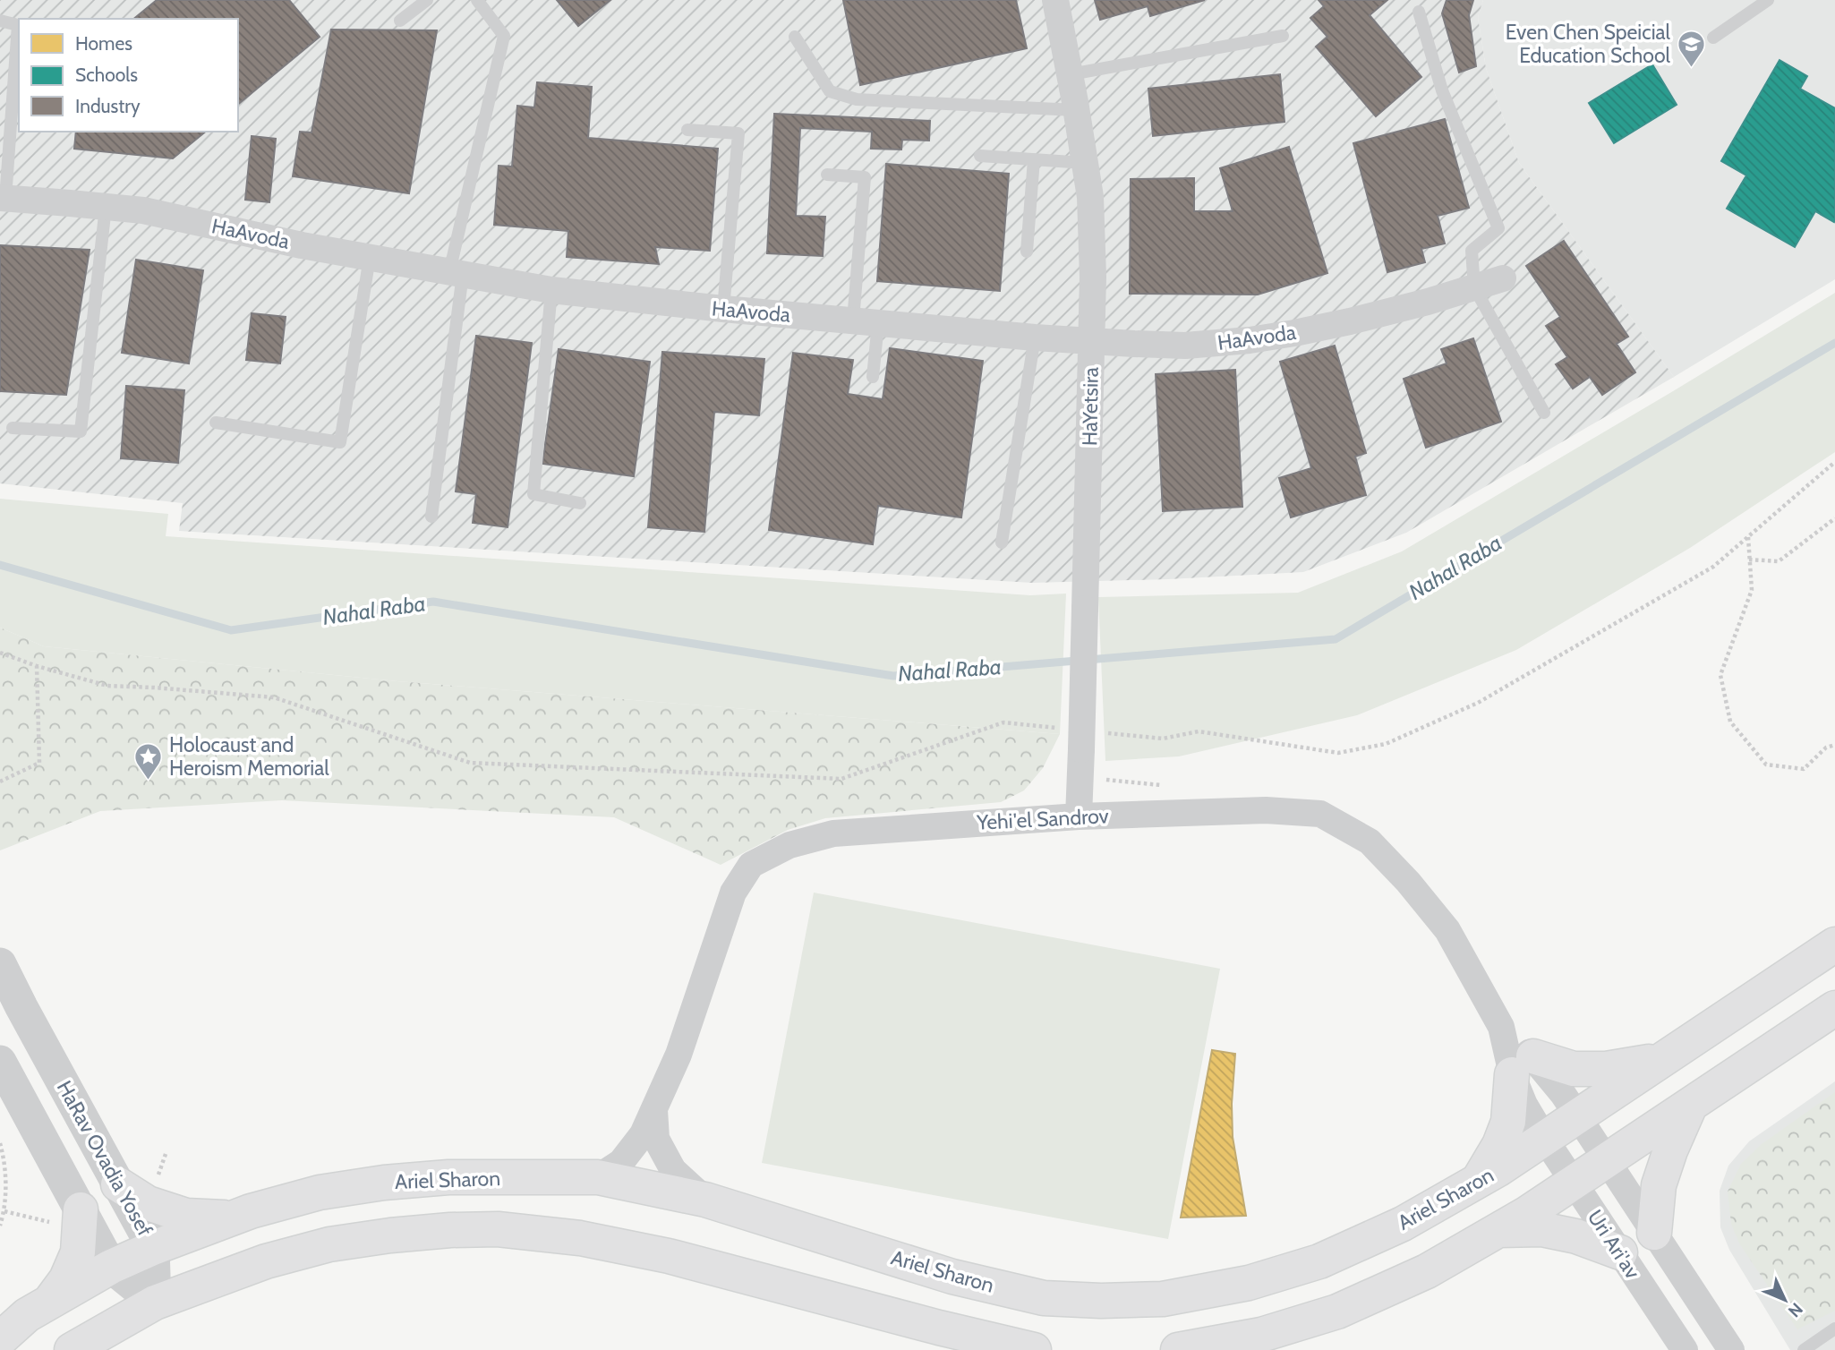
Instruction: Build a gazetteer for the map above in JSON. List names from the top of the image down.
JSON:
{
  "streets": {
    "main road": ["Ariel Sharon"],
    "street": [
      "HaAvoda",
      "HaYetsira",
      "Yehi'el Sandrov",
      "HaRav Ovadia Yosef",
      "Uri Ari'av"
    ]
  },
  "crossings": [
    ["HaAvoda", "HaYetsira"],
    ["HaYetsira", "Yehi'el Sandrov"],
    ["Yehi'el Sandrov", "Ariel Sharon"],
    ["Yehi'el Sandrov", "Uri Ari'av"],
    ["HaRav Ovadia Yosef", "Ariel Sharon"],
    ["Ariel Sharon", "Uri Ari'av"]
  ],
  "water": ["Nahal Raba"],
  "places": {
    "school or university": ["Even Chen Speicial Education School"],
    "place": ["Holocaust and Heroism Memorial"]
  },
  "legend": ["Homes", "Schools", "Industry"],
  "north": "bottom right"
}
